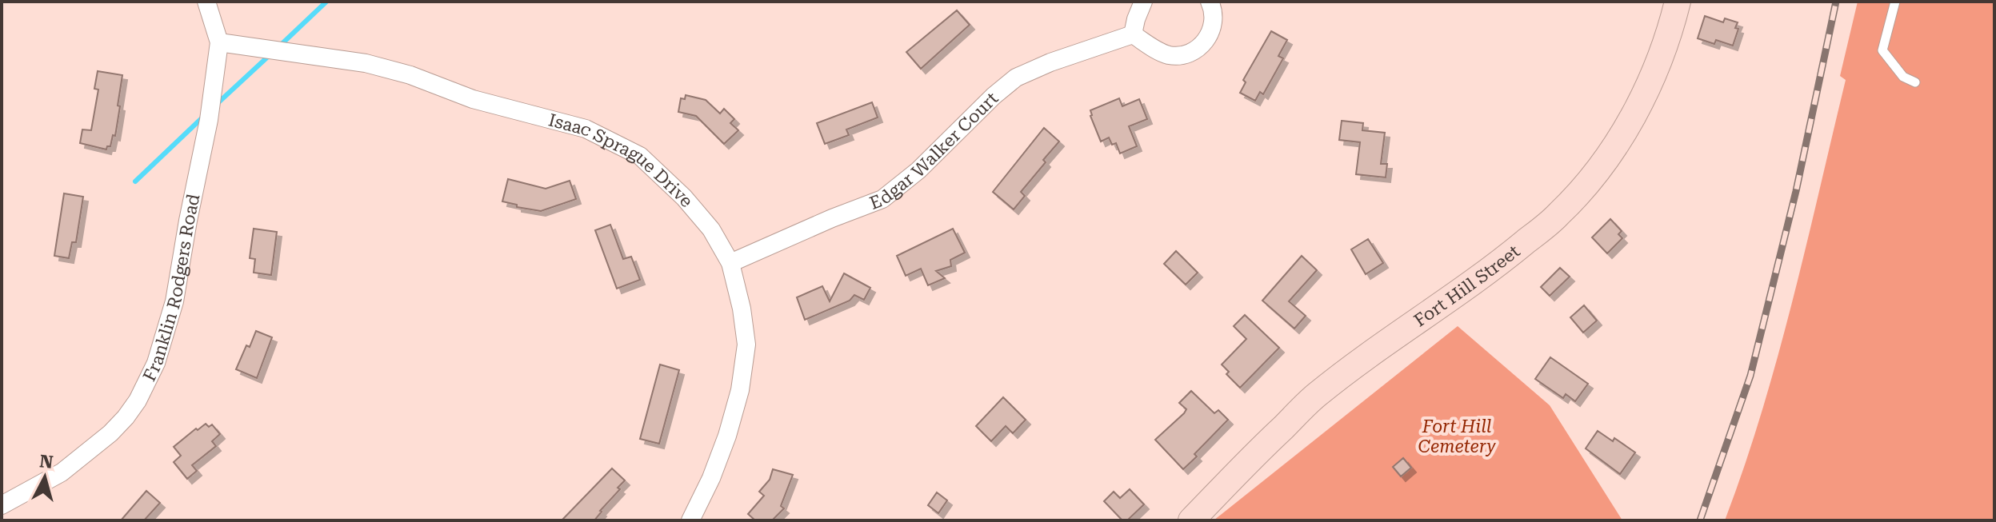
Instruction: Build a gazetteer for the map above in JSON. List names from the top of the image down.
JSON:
{
  "streets": {
    "main road": ["Fort Hill Street"],
    "street": ["Edgar Walker Court", "Isaac Sprague Drive", "Franklin Rodgers Road"]
  },
  "crossings": [
    ["Edgar Walker Court", "Isaac Sprague Drive"],
    ["Isaac Sprague Drive", "Franklin Rodgers Road"]
  ],
  "parks": ["Fort Hill Cemetery"],
  "north": "top"
}
